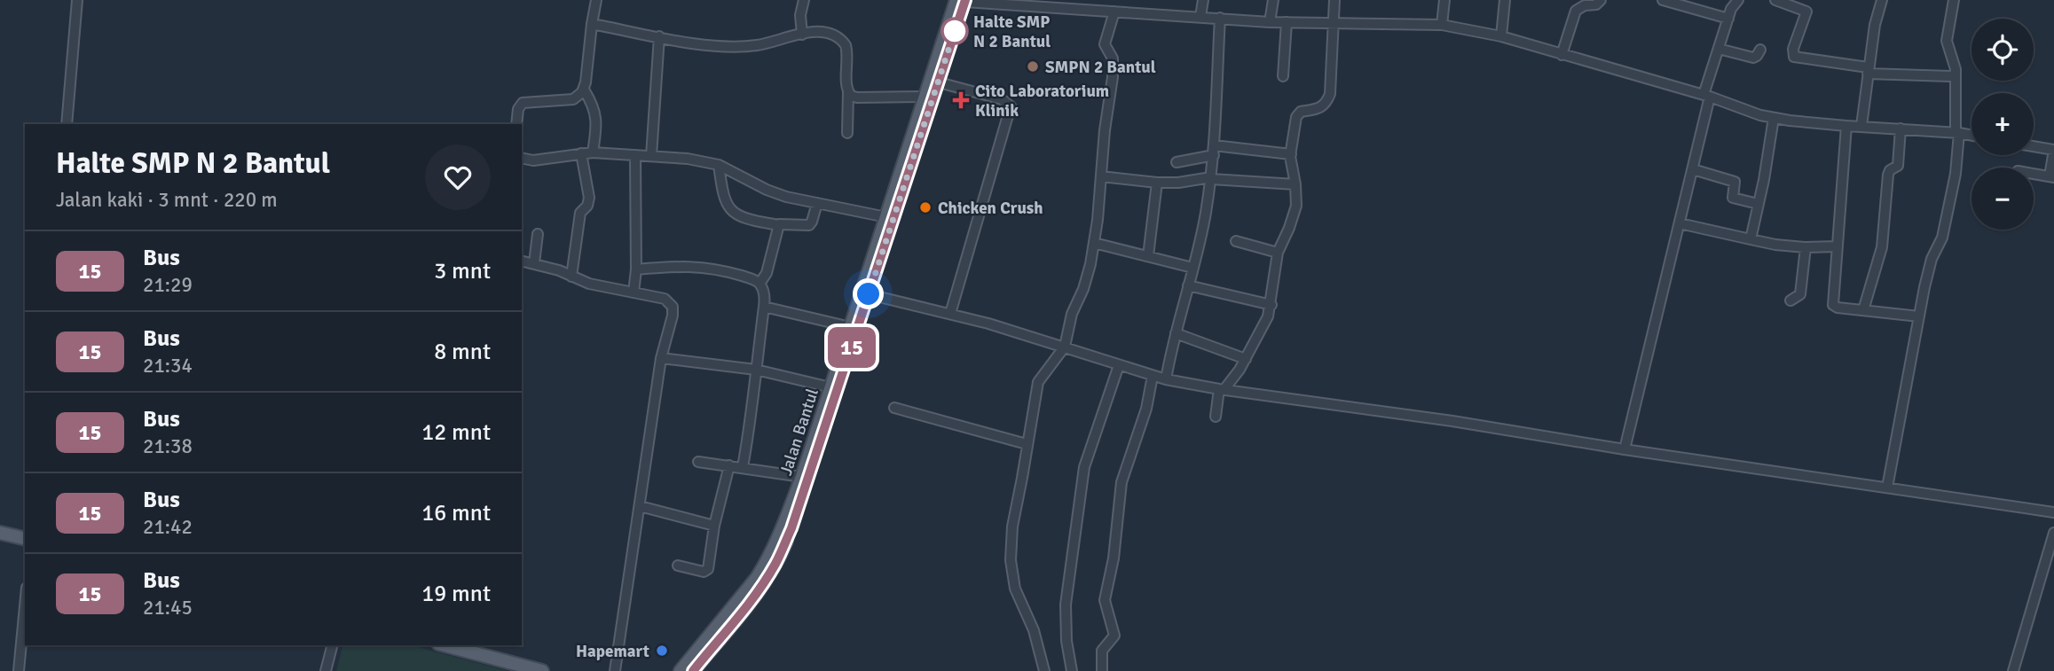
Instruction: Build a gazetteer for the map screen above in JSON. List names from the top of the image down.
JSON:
{
  "streets": {
    "main road": ["Jalan Bantul"]
  },
  "places": {
    "other": [
      "Halte SMP N 2 Bantul",
      "SMPN 2 Bantul",
      "Chicken Crush",
      "Hapemart"
    ],
    "health": ["Cito Laboratorium Klinik"]
  },
  "lines": ["bus line 15"],
  "page": {
    "on_map": "15",
    "map_buttons": ["+", "−"],
    "heading": ["Halte SMP N 2 Bantul", "Jalan kaki · 3 mnt · 220 m"],
    "list": [
      {
        "mark": "15",
        "name": "Bus",
        "note": "21:29",
        "value": "3 mnt"
      },
      {
        "mark": "15",
        "name": "Bus",
        "note": "21:34",
        "value": "8 mnt"
      },
      {
        "mark": "15",
        "name": "Bus",
        "note": "21:38",
        "value": "12 mnt"
      },
      {
        "mark": "15",
        "name": "Bus",
        "note": "21:42",
        "value": "16 mnt"
      },
      {
        "mark": "15",
        "name": "Bus",
        "note": "21:45",
        "value": "19 mnt"
      }
    ]
  }
}
